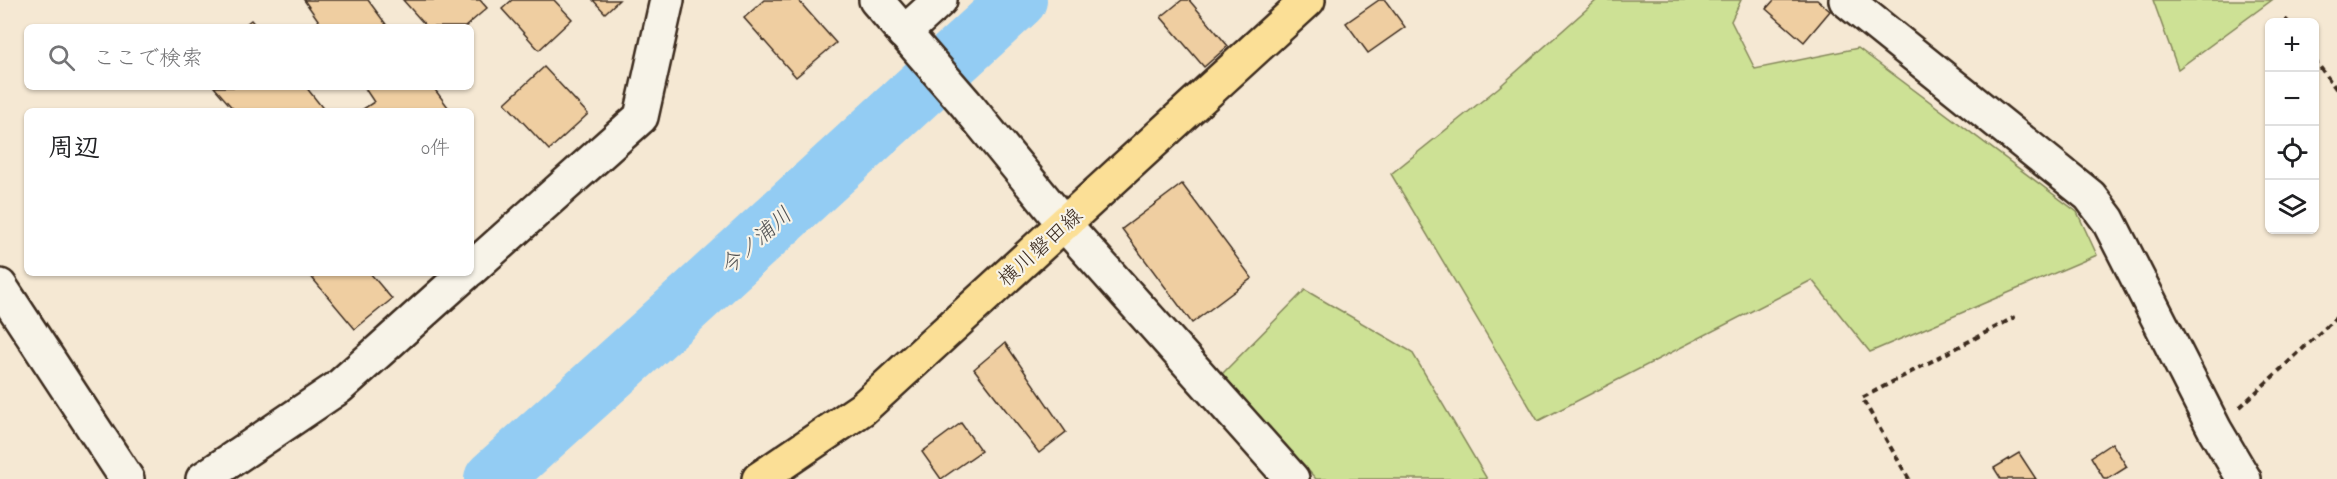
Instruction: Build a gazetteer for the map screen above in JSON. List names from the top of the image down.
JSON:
{
  "streets": {
    "main road": ["横川磐田線"]
  },
  "water": ["今ノ浦川"],
  "page": {
    "map_buttons": ["+", "−"],
    "search": "ここで検索",
    "heading": ["周辺", "0件"]
  }
}
